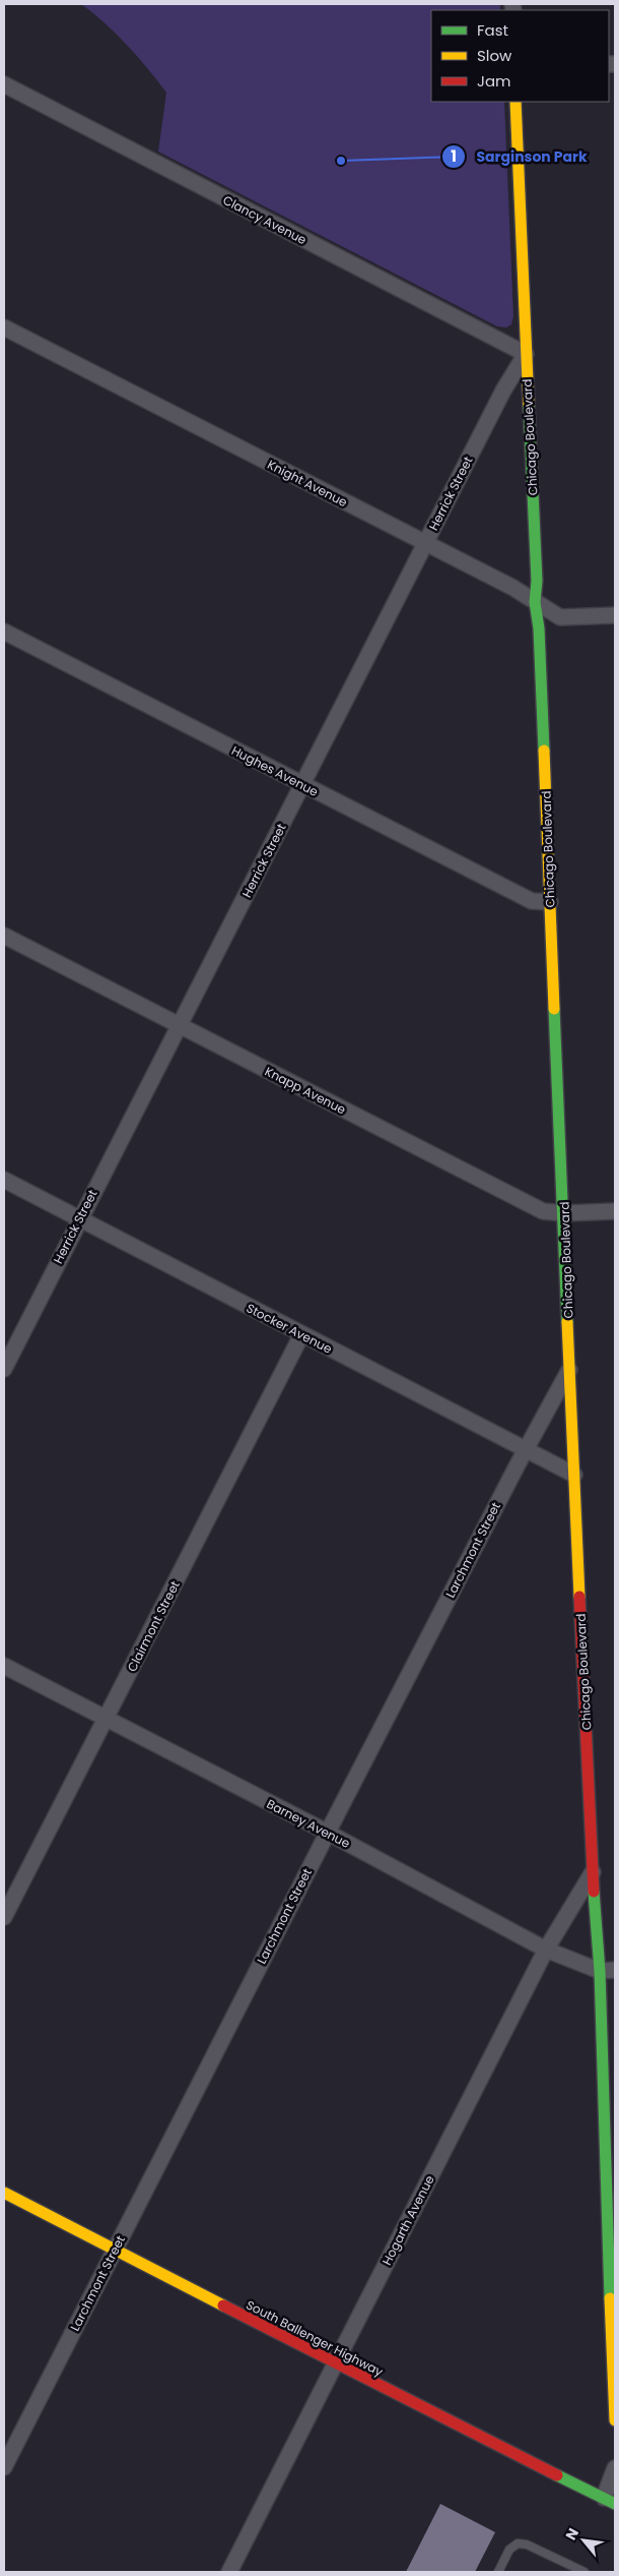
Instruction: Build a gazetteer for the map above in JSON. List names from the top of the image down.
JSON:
{
  "streets": {
    "street": [
      "Clancy Avenue",
      "Chicago Boulevard",
      "Knight Avenue",
      "Herrick Street",
      "Hughes Avenue",
      "Knapp Avenue",
      "Stocker Avenue",
      "Larchmont Street",
      "Clairmont Street",
      "Barney Avenue",
      "Hogarth Avenue",
      "South Ballenger Highway"
    ]
  },
  "crossings": [
    ["Clancy Avenue", "Chicago Boulevard"],
    ["Clancy Avenue", "Herrick Street"],
    ["Chicago Boulevard", "Knight Avenue"],
    ["Chicago Boulevard", "Herrick Street"],
    ["Chicago Boulevard", "Hughes Avenue"],
    ["Chicago Boulevard", "Knapp Avenue"],
    ["Chicago Boulevard", "Stocker Avenue"],
    ["Chicago Boulevard", "Larchmont Street"],
    ["Chicago Boulevard", "Barney Avenue"],
    ["Chicago Boulevard", "Hogarth Avenue"],
    ["Knight Avenue", "Herrick Street"],
    ["Herrick Street", "Hughes Avenue"],
    ["Herrick Street", "Knapp Avenue"],
    ["Herrick Street", "Stocker Avenue"],
    ["Stocker Avenue", "Larchmont Street"],
    ["Stocker Avenue", "Clairmont Street"],
    ["Larchmont Street", "Barney Avenue"],
    ["Larchmont Street", "South Ballenger Highway"],
    ["Clairmont Street", "Barney Avenue"],
    ["Barney Avenue", "Hogarth Avenue"],
    ["Hogarth Avenue", "South Ballenger Highway"]
  ],
  "places": ["Sarginson Park"],
  "legend": ["Fast", "Slow", "Jam"],
  "north": "top left"
}
